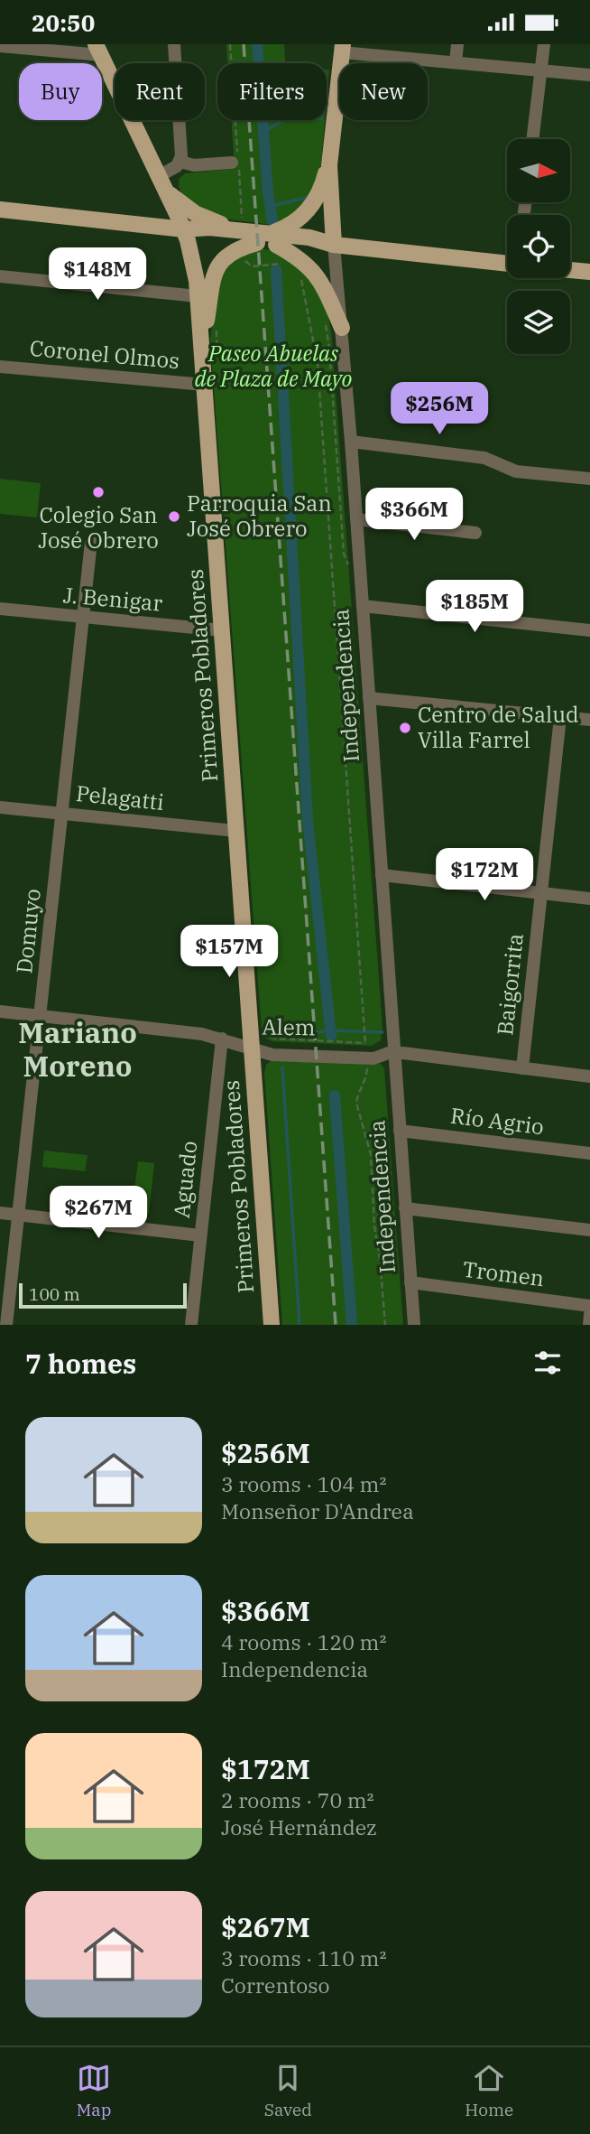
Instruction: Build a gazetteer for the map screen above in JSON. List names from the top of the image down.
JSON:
{
  "streets": {
    "main road": ["Primeros Pobladores", "Independencia"],
    "street": [
      "Coronel Olmos",
      "J. Benigar",
      "Pelagatti",
      "Domuyo",
      "Baigorrita",
      "Alem",
      "Río Agrio",
      "Aguado",
      "Tromen"
    ]
  },
  "crossings": [
    ["Coronel Olmos", "Primeros Pobladores"],
    ["J. Benigar", "Primeros Pobladores"],
    ["J. Benigar", "Domuyo"],
    ["Primeros Pobladores", "Pelagatti"],
    ["Primeros Pobladores", "Alem"],
    ["Independencia", "Alem"],
    ["Independencia", "Río Agrio"],
    ["Independencia", "Tromen"],
    ["Pelagatti", "Domuyo"],
    ["Domuyo", "Alem"],
    ["Baigorrita", "Alem"],
    ["Alem", "Aguado"]
  ],
  "districts": ["Mariano Moreno"],
  "parks": ["Paseo Abuelas de Plaza de Mayo"],
  "places": ["Colegio San José Obrero", "Parroquia San José Obrero", "Centro de Salud Villa Farrel"],
  "scale_bar": "100 m",
  "north": "right",
  "page": {
    "status": "20:50",
    "chip": [
      "Buy",
      "Rent",
      "Filters",
      "New"
    ],
    "price": [
      "$148M",
      "$256M",
      "$366M",
      "$185M",
      "$172M",
      "$157M",
      "$267M"
    ],
    "scale": "100 m",
    "heading": "7 homes",
    "list": [
      {
        "name": "$256M",
        "note": "3 rooms · 104 m² · Monseñor D'Andrea"
      },
      {
        "name": "$366M",
        "note": "4 rooms · 120 m² · Independencia"
      },
      {
        "name": "$172M",
        "note": "2 rooms · 70 m² · José Hernández"
      },
      {
        "name": "$267M",
        "note": "3 rooms · 110 m² · Correntoso"
      }
    ],
    "tabs": ["Map", "Saved", "Home"]
  }
}
